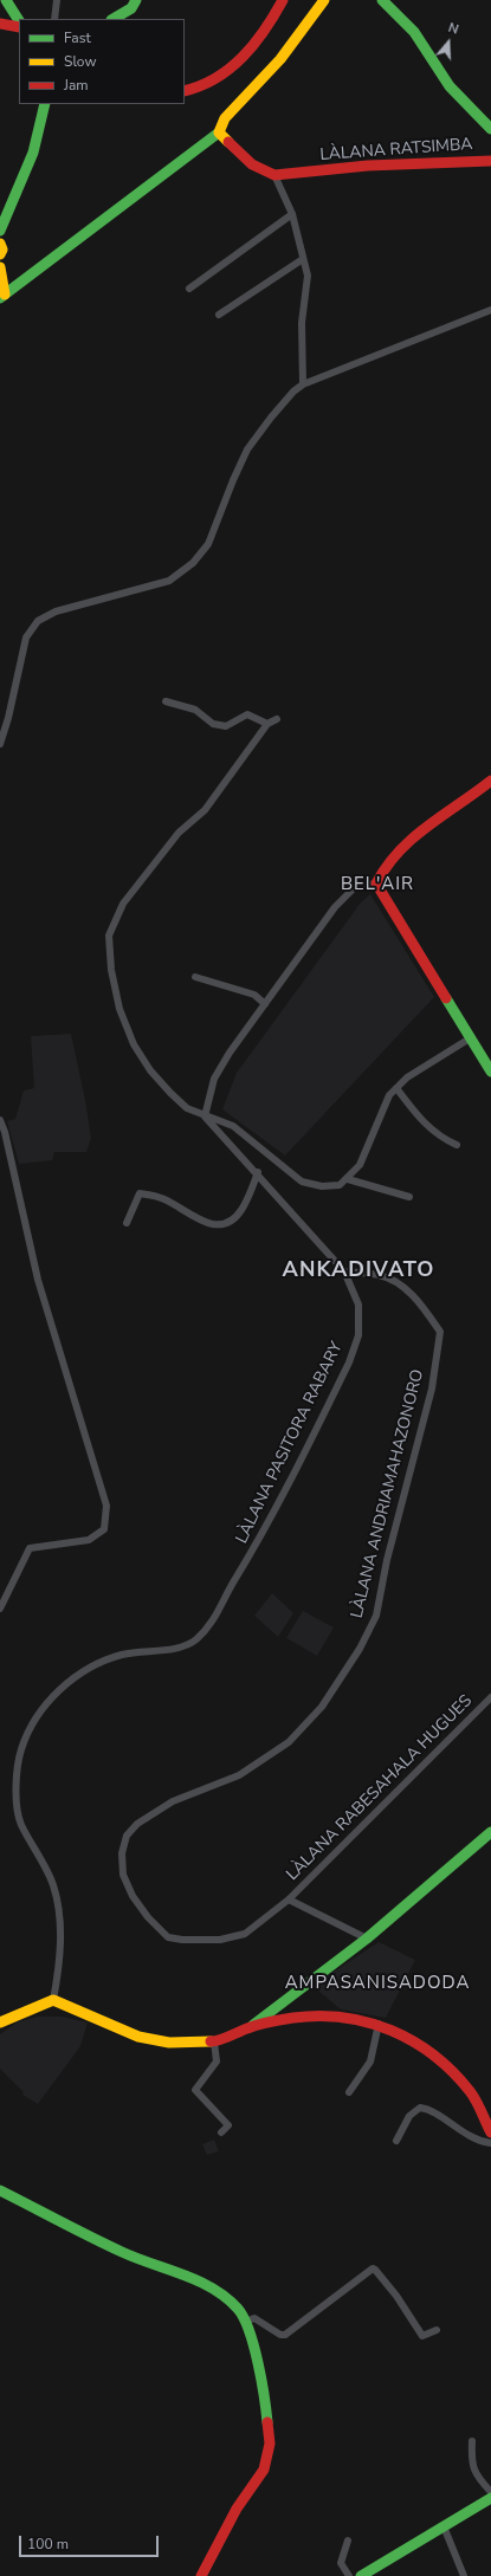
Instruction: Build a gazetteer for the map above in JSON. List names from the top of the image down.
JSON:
{
  "streets": {
    "main road": ["LÀLANA RATSIMBA"],
    "street": ["LÀLANA PASITORA RABARY", "LÀLANA ANDRIAMAHAZONORO", "LÀLANA RABESAHALA HUGUES"]
  },
  "crossings": [
    ["LÀLANA PASITORA RABARY", "LÀLANA ANDRIAMAHAZONORO"],
    ["LÀLANA ANDRIAMAHAZONORO", "LÀLANA RABESAHALA HUGUES"]
  ],
  "districts": ["BEL'AIR", "ANKADIVATO", "AMPASANISADODA"],
  "legend": ["Fast", "Slow", "Jam"],
  "scale_bar": "100 m",
  "north": "top"
}
